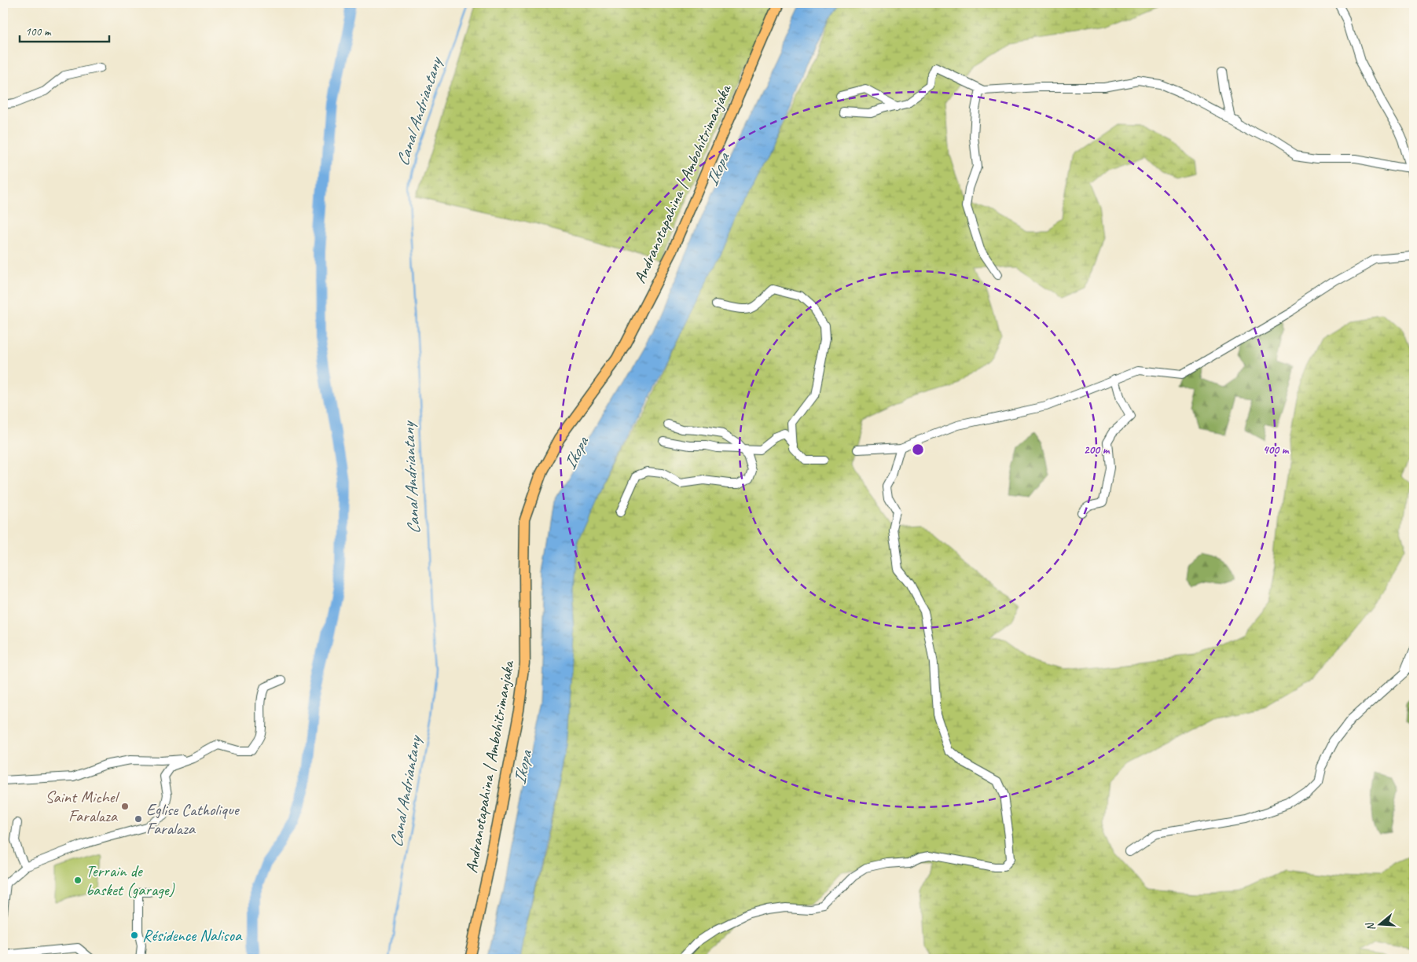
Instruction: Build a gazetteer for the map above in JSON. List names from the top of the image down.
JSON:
{
  "streets": {
    "main road": ["Andranotapahina | Ambohitrimanjaka"]
  },
  "water": ["Canal Andriantany", "Ikopa"],
  "places": [
    "Saint Michel Faralaza",
    "Eglise Catholique Faralaza",
    "Terrain de basket (garage)",
    "Résidence Nalisoa"
  ],
  "scale_bar": "100 m",
  "north": "left",
  "rings": ["200 m", "400 m"]
}
